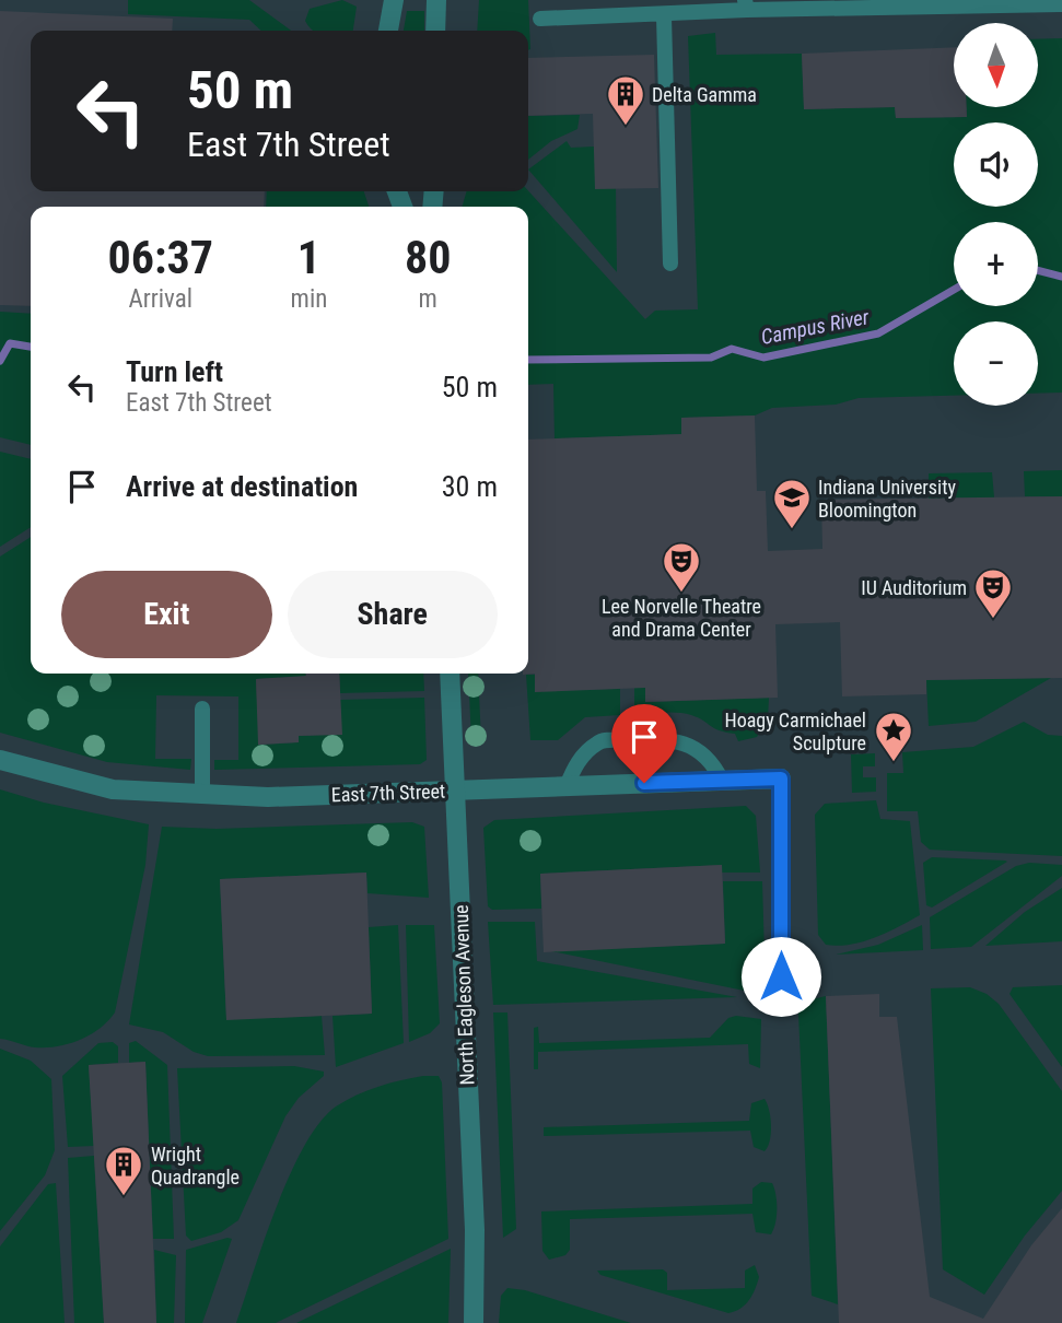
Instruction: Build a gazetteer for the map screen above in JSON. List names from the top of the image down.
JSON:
{
  "streets": {
    "street": ["East 7th Street", "North Eagleson Avenue"]
  },
  "crossings": [
    ["East 7th Street", "North Eagleson Avenue"]
  ],
  "water": ["Campus River"],
  "places": {
    "building": ["Delta Gamma", "Wright Quadrangle"],
    "school or university": ["Indiana University Bloomington"],
    "theatre": ["Lee Norvelle Theatre and Drama Center", "IU Auditorium"],
    "place": ["Hoagy Carmichael Sculpture"]
  },
  "north": "bottom",
  "page": {
    "map_buttons": ["+", "−"],
    "turn": ["50 m", "East 7th Street"],
    "eta": [
      "06:37",
      "Arrival",
      "1",
      "min",
      "80",
      "m"
    ],
    "list": [
      {
        "name": "Turn left",
        "note": "East 7th Street",
        "value": "50 m"
      },
      {
        "name": "Arrive at destination",
        "value": "30 m"
      }
    ],
    "buttons": ["Exit", "Share"]
  }
}
